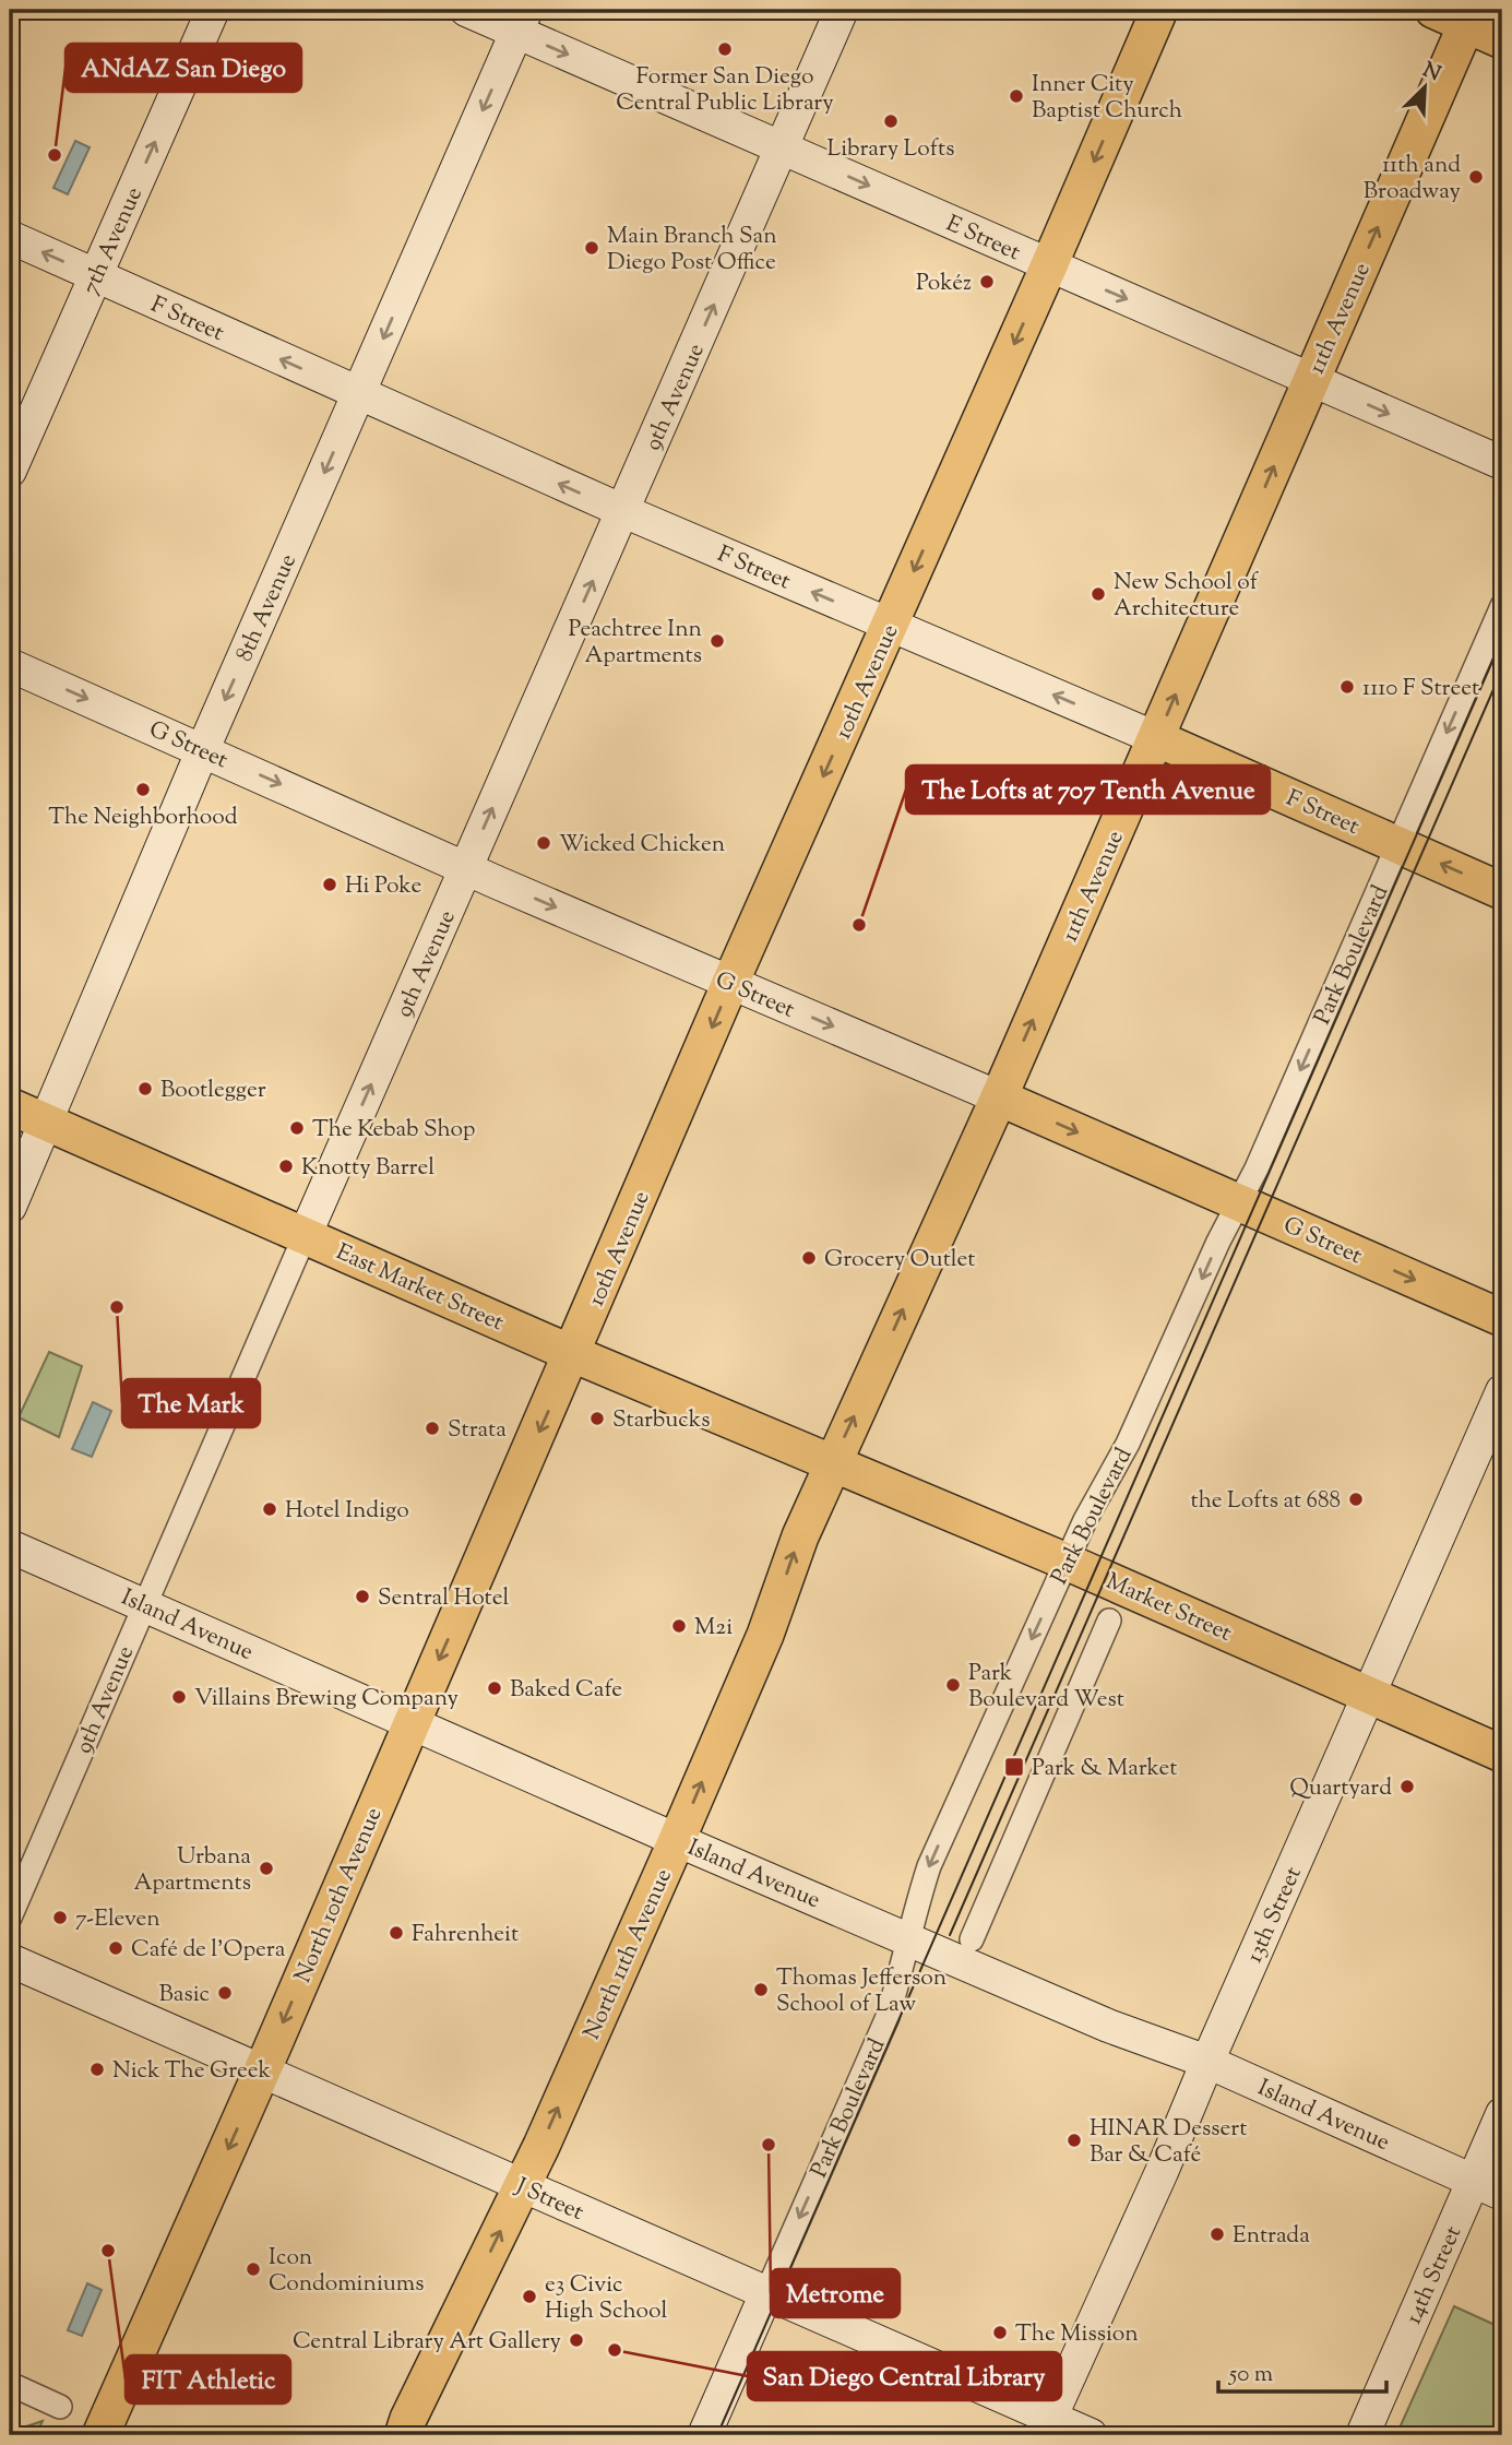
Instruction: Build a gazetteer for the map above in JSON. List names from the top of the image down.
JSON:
{
  "streets": {
    "main road": [
      "E Street",
      "7th Avenue",
      "F Street",
      "11th Avenue",
      "9th Avenue",
      "8th Avenue",
      "10th Avenue",
      "G Street",
      "Park Boulevard",
      "East Market Street",
      "Market Street",
      "Island Avenue",
      "North 10th Avenue",
      "13th Street",
      "North 11th Avenue",
      "J Street",
      "14th Street"
    ]
  },
  "crossings": [
    ["E Street", "11th Avenue"],
    ["E Street", "9th Avenue"],
    ["E Street", "8th Avenue"],
    ["E Street", "10th Avenue"],
    ["7th Avenue", "F Street"],
    ["F Street", "11th Avenue"],
    ["F Street", "9th Avenue"],
    ["F Street", "8th Avenue"],
    ["F Street", "10th Avenue"],
    ["F Street", "Park Boulevard"],
    ["11th Avenue", "G Street"],
    ["11th Avenue", "East Market Street"],
    ["11th Avenue", "Market Street"],
    ["11th Avenue", "North 11th Avenue"],
    ["9th Avenue", "G Street"],
    ["9th Avenue", "East Market Street"],
    ["9th Avenue", "Island Avenue"],
    ["8th Avenue", "G Street"],
    ["8th Avenue", "East Market Street"],
    ["10th Avenue", "G Street"],
    ["10th Avenue", "East Market Street"],
    ["10th Avenue", "North 10th Avenue"],
    ["G Street", "Park Boulevard"],
    ["Park Boulevard", "Market Street"],
    ["Park Boulevard", "Island Avenue"],
    ["Park Boulevard", "J Street"],
    ["East Market Street", "Market Street"],
    ["East Market Street", "North 10th Avenue"],
    ["East Market Street", "North 11th Avenue"],
    ["Market Street", "13th Street"],
    ["Market Street", "North 11th Avenue"],
    ["Island Avenue", "North 10th Avenue"],
    ["Island Avenue", "13th Street"],
    ["Island Avenue", "North 11th Avenue"],
    ["Island Avenue", "14th Street"],
    ["North 10th Avenue", "J Street"],
    ["13th Street", "J Street"],
    ["North 11th Avenue", "J Street"]
  ],
  "one_way": [
    "E Street",
    "7th Avenue",
    "F Street",
    "11th Avenue",
    "9th Avenue",
    "8th Avenue",
    "10th Avenue",
    "G Street",
    "Park Boulevard",
    "North 10th Avenue",
    "North 11th Avenue"
  ],
  "places": {
    "other": [
      "Former San Diego Central Public Library",
      "Inner City Baptist Church",
      "Library Lofts",
      "ANdAZ San Diego",
      "11th and Broadway",
      "Main Branch San Diego Post Office",
      "Pokéz",
      "New School of Architecture",
      "Peachtree Inn Apartments",
      "1110 F Street",
      "The Neighborhood",
      "Wicked Chicken",
      "Hi Poke",
      "The Lofts at 707 Tenth Avenue",
      "Bootlegger",
      "The Kebab Shop",
      "Knotty Barrel",
      "Grocery Outlet",
      "The Mark",
      "Starbucks",
      "Strata",
      "the Lofts at 688",
      "Hotel Indigo",
      "Sentral Hotel",
      "M2i",
      "Park Boulevard West",
      "Baked Cafe",
      "Villains Brewing Company",
      "Quartyard",
      "Urbana Apartments",
      "7-Eleven",
      "Fahrenheit",
      "Café de l’Opera",
      "Thomas Jefferson School of Law",
      "Basic",
      "Nick The Greek",
      "HINAR Dessert Bar & Café",
      "Metrome",
      "Entrada",
      "FIT Athletic",
      "Icon Condominiums",
      "e3 Civic High School",
      "The Mission",
      "Central Library Art Gallery",
      "San Diego Central Library"
    ],
    "transit": ["Park & Market"]
  },
  "scale_bar": "50 m",
  "north": "top right"
}
